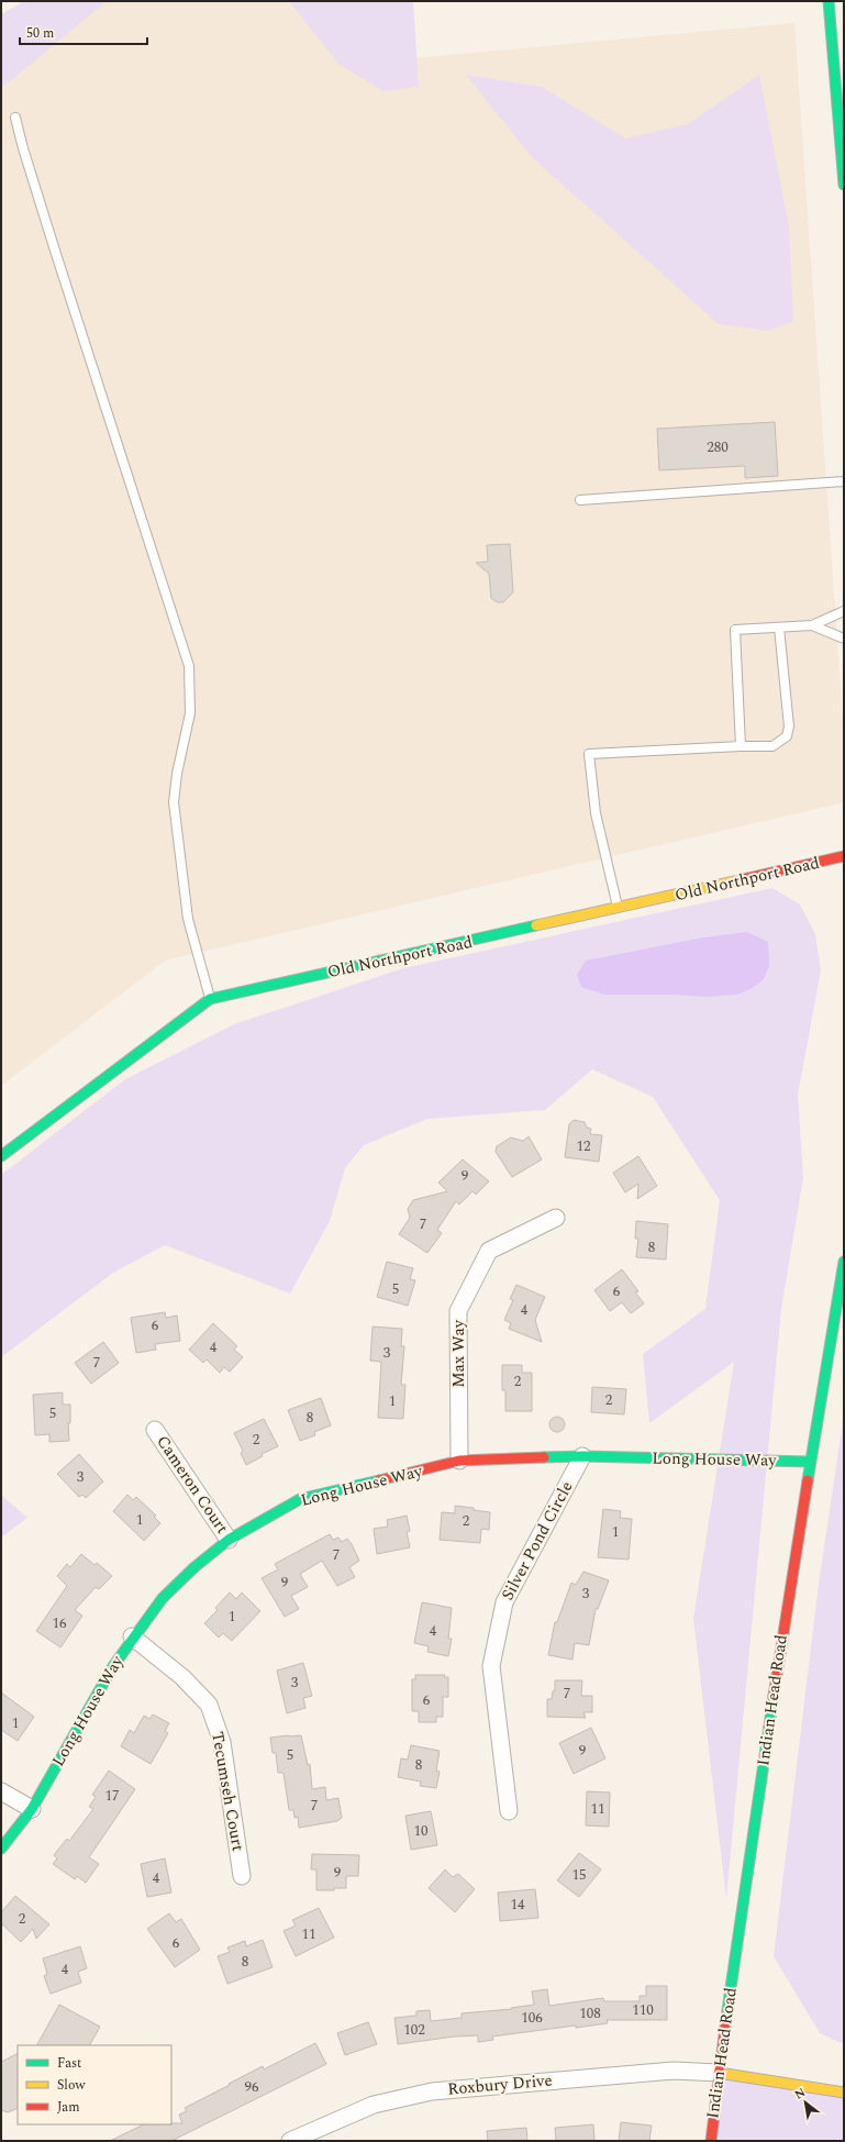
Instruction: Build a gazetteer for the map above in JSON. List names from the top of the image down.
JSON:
{
  "streets": {
    "main road": ["Old Northport Road", "Long House Way", "Indian Head Road"],
    "street": [
      "Max Way",
      "Cameron Court",
      "Silver Pond Circle",
      "Tecumseh Court",
      "Roxbury Drive"
    ]
  },
  "crossings": [
    ["Max Way", "Long House Way"],
    ["Long House Way", "Cameron Court"],
    ["Long House Way", "Silver Pond Circle"],
    ["Long House Way", "Indian Head Road"],
    ["Long House Way", "Tecumseh Court"],
    ["Indian Head Road", "Roxbury Drive"]
  ],
  "house_numbers": [
    "280",
    "12",
    "9",
    "7",
    "8",
    "5",
    "6",
    "4",
    "6",
    "4",
    "3",
    "7",
    "2",
    "2",
    "1",
    "5",
    "8",
    "2",
    "3",
    "1",
    "2",
    "1",
    "7",
    "9",
    "3",
    "1",
    "16",
    "4",
    "3",
    "7",
    "6",
    "1",
    "9",
    "5",
    "8",
    "17",
    "7",
    "11",
    "10",
    "9",
    "15",
    "4",
    "14",
    "2",
    "11",
    "6",
    "8",
    "4",
    "110",
    "108",
    "106",
    "102",
    "96"
  ],
  "legend": ["Fast", "Slow", "Jam"],
  "scale_bar": "50 m",
  "north": "top left"
}
